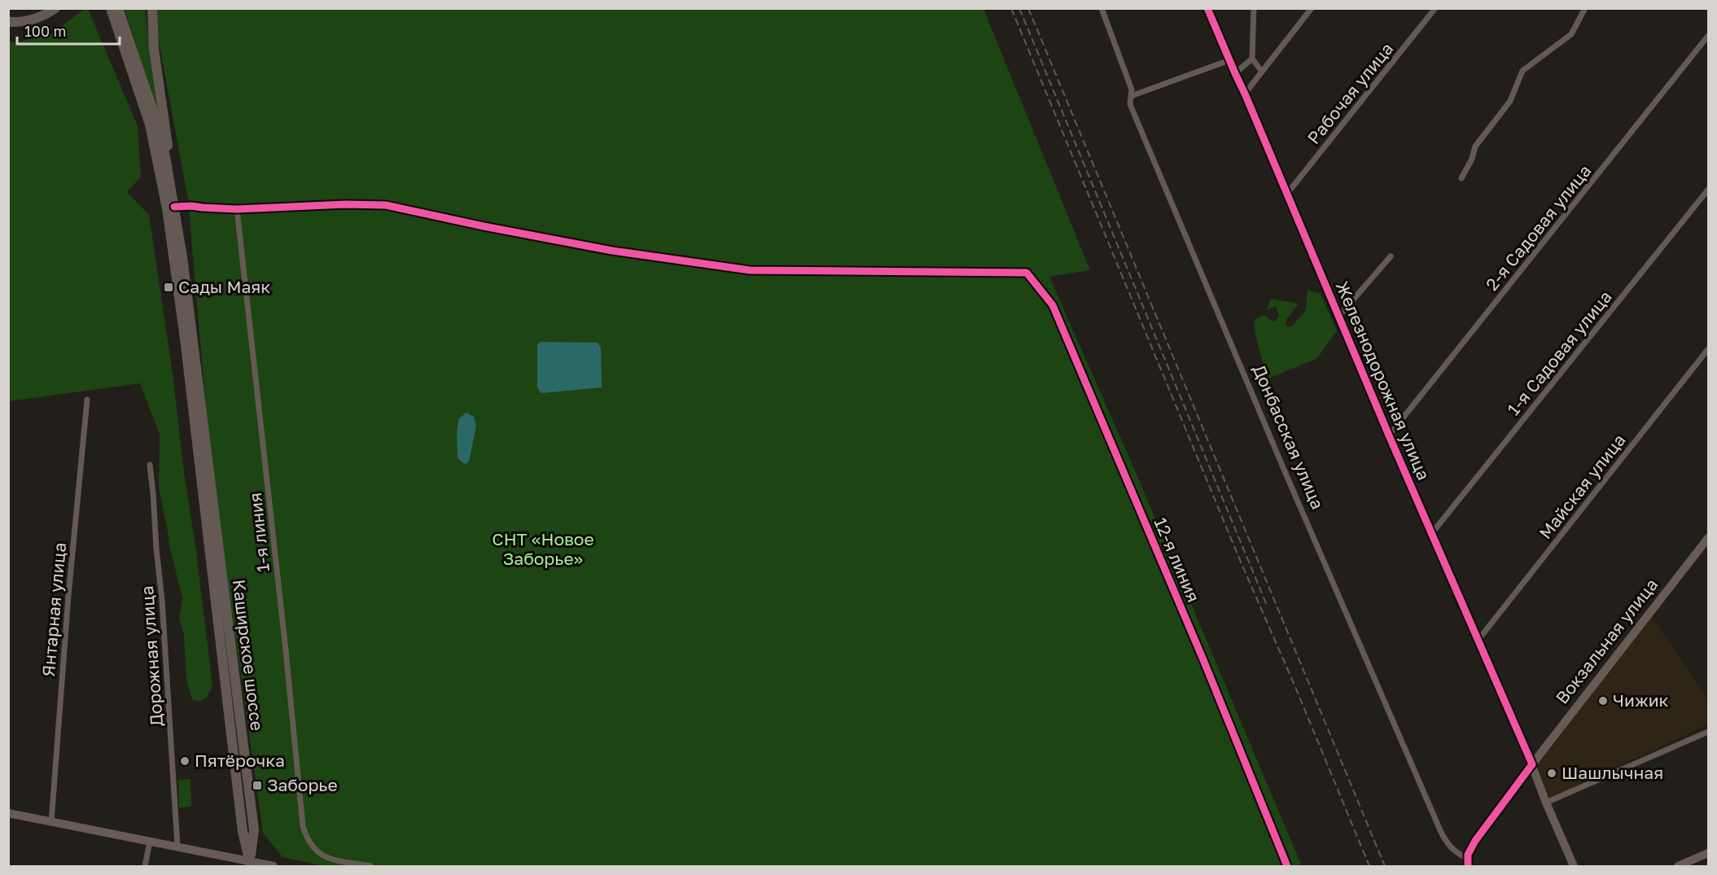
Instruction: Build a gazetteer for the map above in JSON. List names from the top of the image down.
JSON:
{
  "streets": {
    "main road": ["Каширское шоссе"],
    "street": [
      "Рабочая улица",
      "2-я Садовая улица",
      "1-я Садовая улица",
      "Железнодорожная улица",
      "Донбасская улица",
      "Майская улица",
      "1-я линия",
      "12-я линия",
      "Янтарная улица",
      "Вокзальная улица",
      "Дорожная улица"
    ]
  },
  "crossings": [
    ["Рабочая улица", "Железнодорожная улица"],
    ["2-я Садовая улица", "Железнодорожная улица"],
    ["1-я Садовая улица", "Железнодорожная улица"],
    ["Железнодорожная улица", "Майская улица"],
    ["Железнодорожная улица", "Вокзальная улица"],
    ["Донбасская улица", "Вокзальная улица"],
    ["1-я линия", "12-я линия"]
  ],
  "parks": ["СНТ «Новое Заборье»"],
  "places": {
    "transit": ["Сады Маяк", "Заборье"],
    "other": ["Чижик", "Пятёрочка", "Шашлычная"]
  },
  "scale_bar": "100 m"
}
